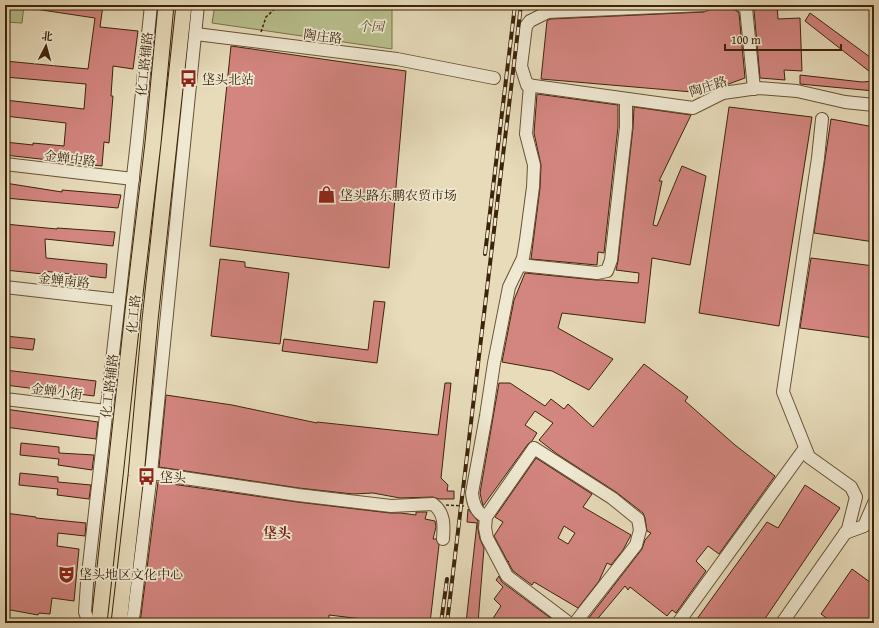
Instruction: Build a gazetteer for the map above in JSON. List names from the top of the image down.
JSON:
{
  "streets": {
    "main road": ["化工路"],
    "street": [
      "陶庄路",
      "化工路辅路",
      "金蝉中路",
      "金蝉南路",
      "金蝉小街"
    ]
  },
  "crossings": [
    ["化工路辅路", "金蝉中路"],
    ["化工路辅路", "金蝉南路"],
    ["化工路辅路", "化工路"],
    ["化工路辅路", "金蝉小街"]
  ],
  "districts": ["垡头"],
  "parks": ["个园"],
  "places": {
    "bus stop": ["垡头北站", "垡头"],
    "shop": ["垡头路东鹏农贸市场"],
    "theatre": ["垡头地区文化中心"]
  },
  "scale_bar": "100 m",
  "north": "top"
}
